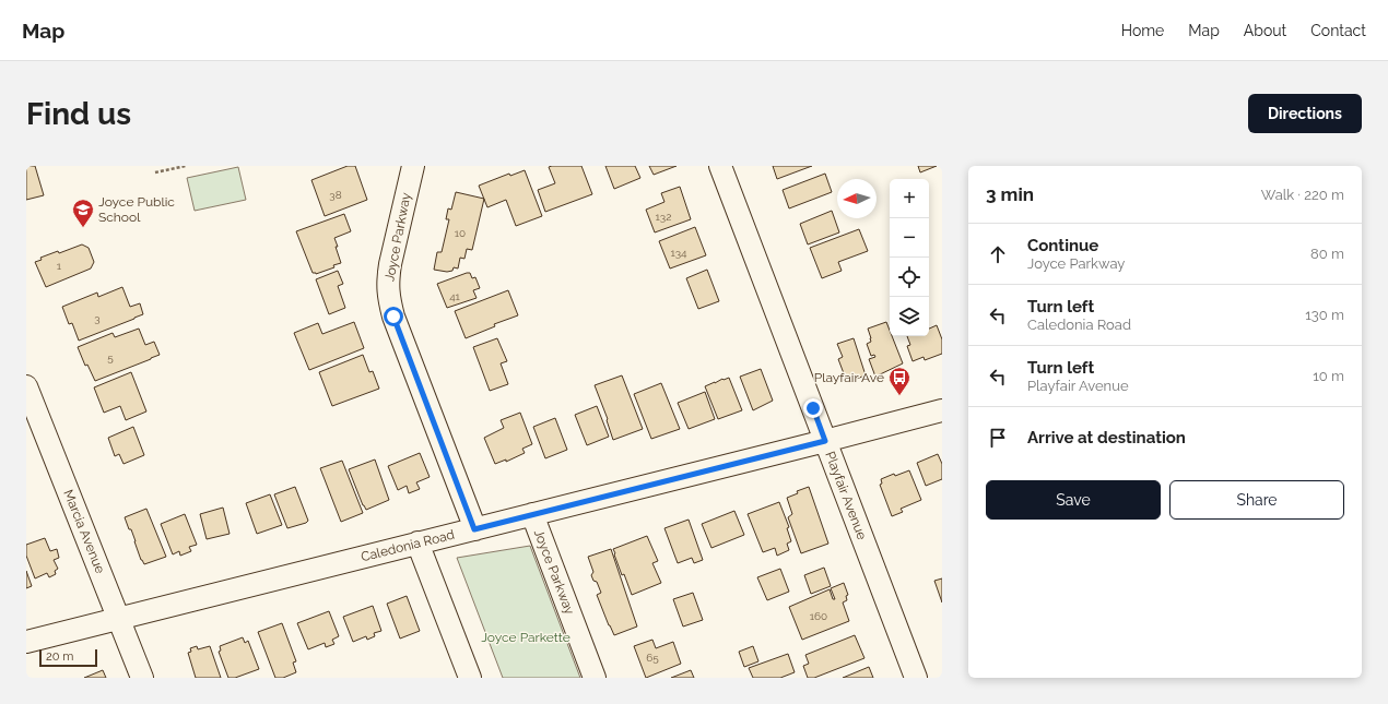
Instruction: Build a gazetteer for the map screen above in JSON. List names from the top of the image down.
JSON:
{
  "streets": {
    "street": [
      "Joyce Parkway",
      "Playfair Avenue",
      "Marcia Avenue",
      "Caledonia Road"
    ]
  },
  "crossings": [
    ["Joyce Parkway", "Caledonia Road"],
    ["Playfair Avenue", "Caledonia Road"],
    ["Marcia Avenue", "Caledonia Road"]
  ],
  "parks": ["Joyce Parkette"],
  "places": {
    "school or university": ["Joyce Public School"],
    "bus stop": ["Playfair Ave"]
  },
  "house_numbers": [
    "38",
    "132",
    "10",
    "134",
    "1",
    "41",
    "3",
    "5",
    "160",
    "65"
  ],
  "scale_bar": "20 m",
  "north": "left",
  "page": {
    "header": "Map",
    "nav": [
      "Home",
      "Map",
      "About",
      "Contact"
    ],
    "buttons": [
      "Directions",
      ["Save", "Share"]
    ],
    "title": "Find us",
    "heading": ["3 min", "Walk · 220 m"],
    "map_buttons": ["+", "−"],
    "list": [
      ["Continue", "Joyce Parkway", "80 m"],
      ["Turn left", "Caledonia Road", "130 m"],
      ["Turn left", "Playfair Avenue", "10 m"],
      "Arrive at destination"
    ],
    "scale": "20 m"
  }
}
